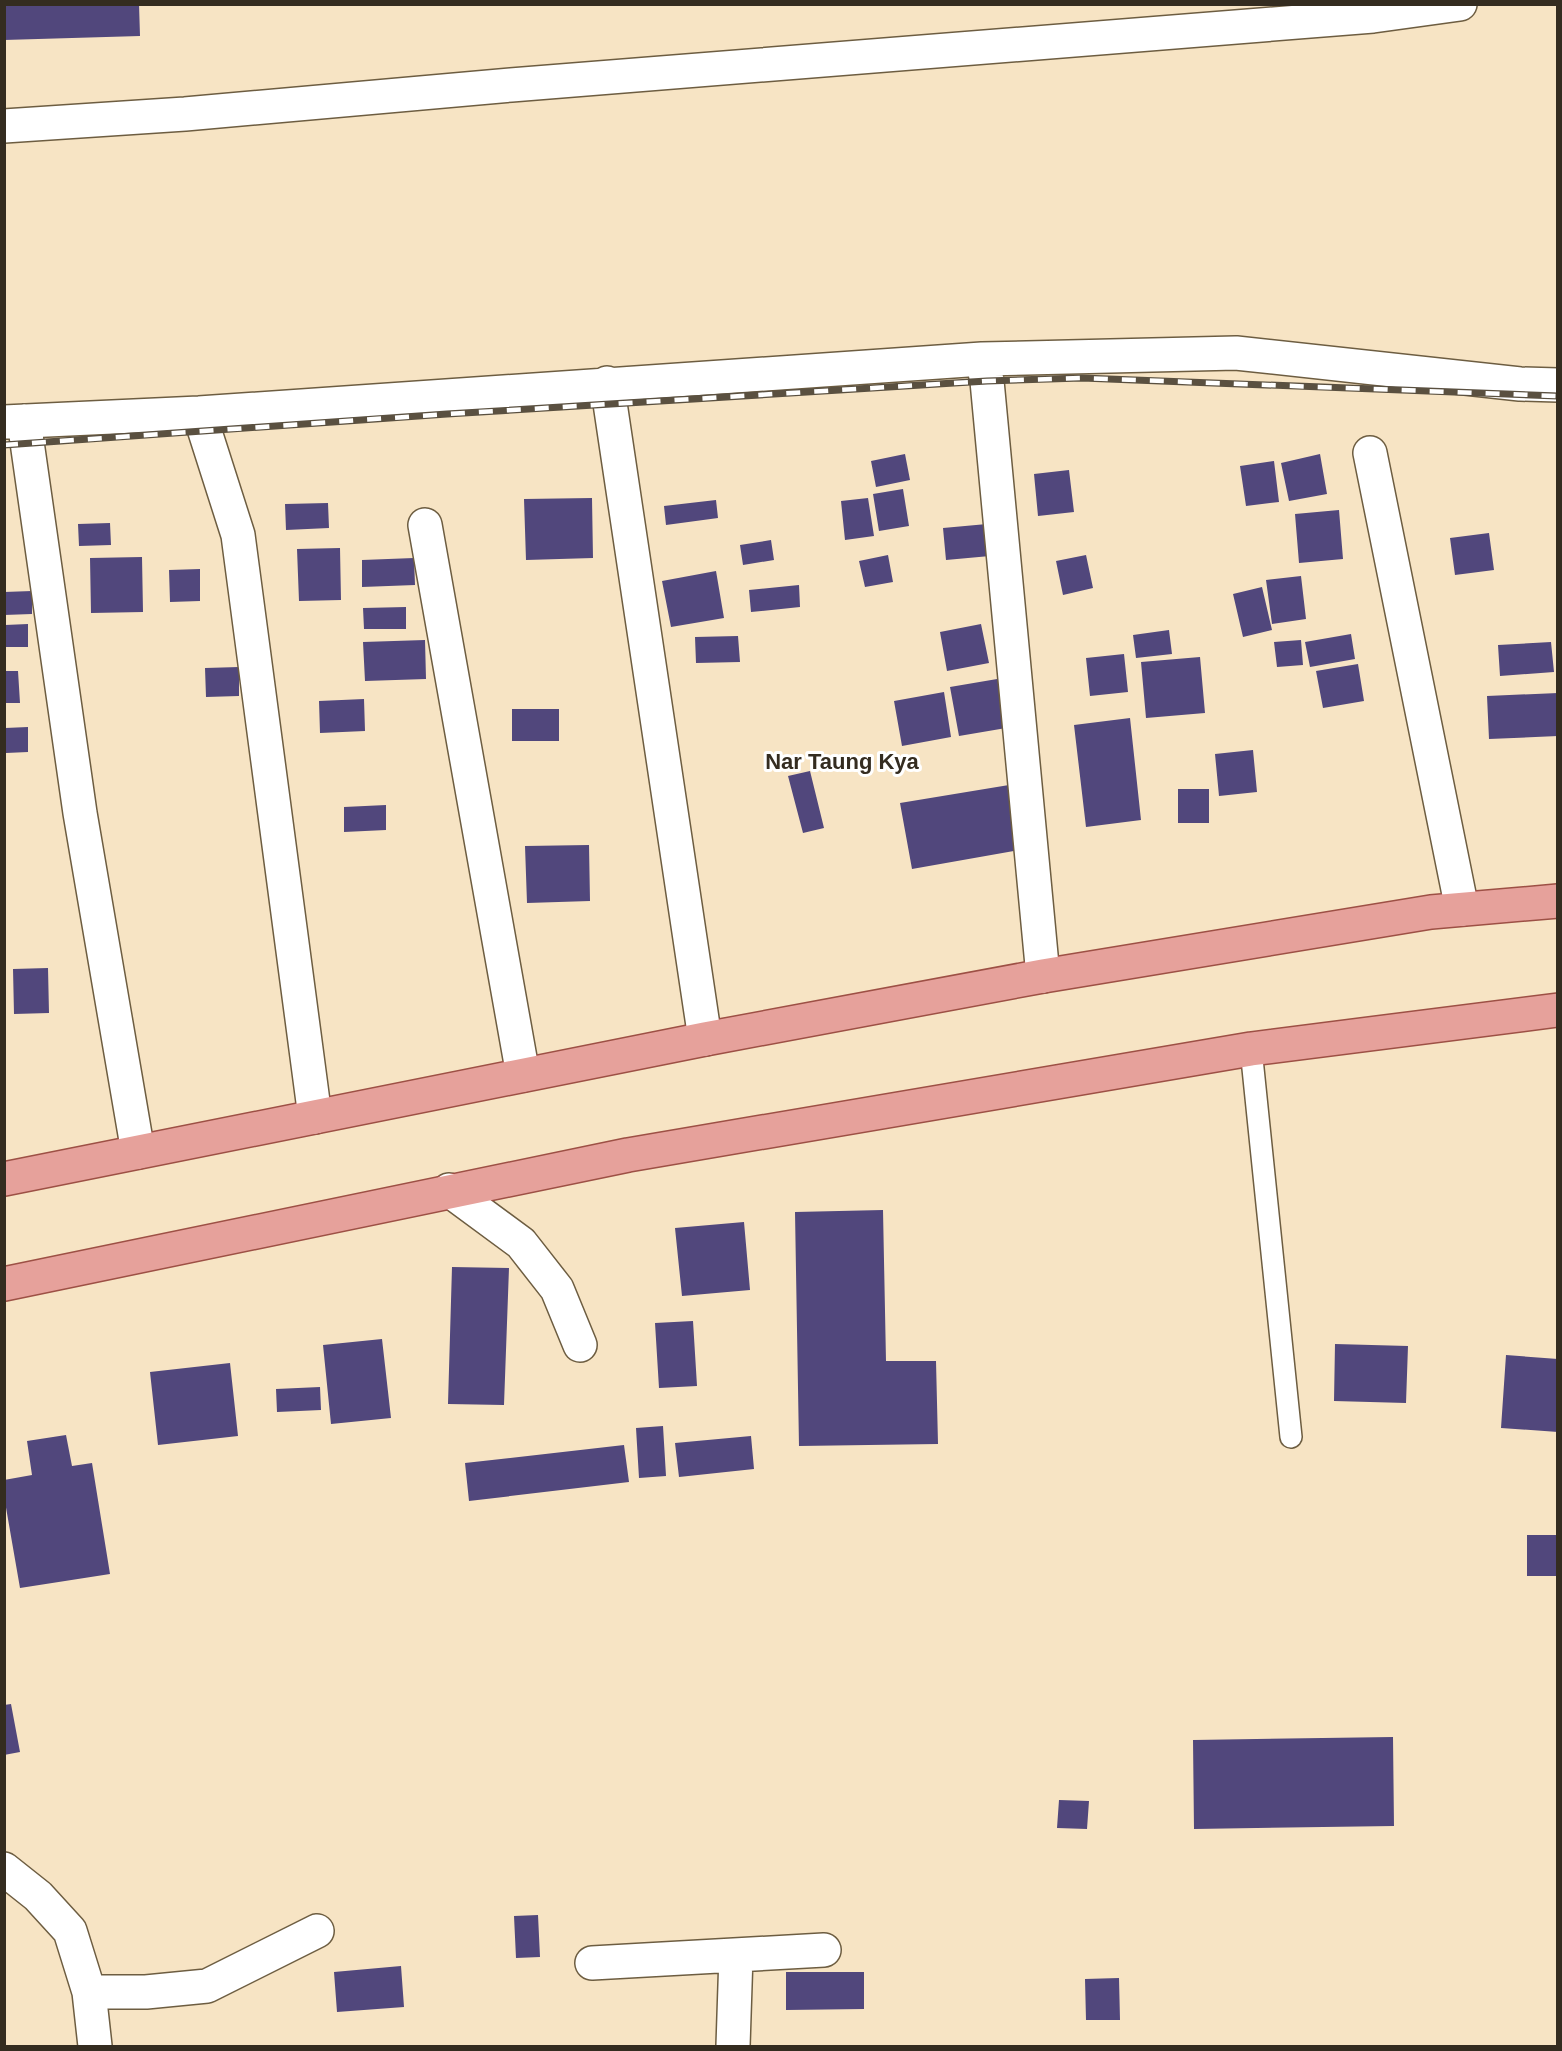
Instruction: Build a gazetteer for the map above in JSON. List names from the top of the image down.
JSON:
{
  "districts": ["Nar Taung Kya"]
}
